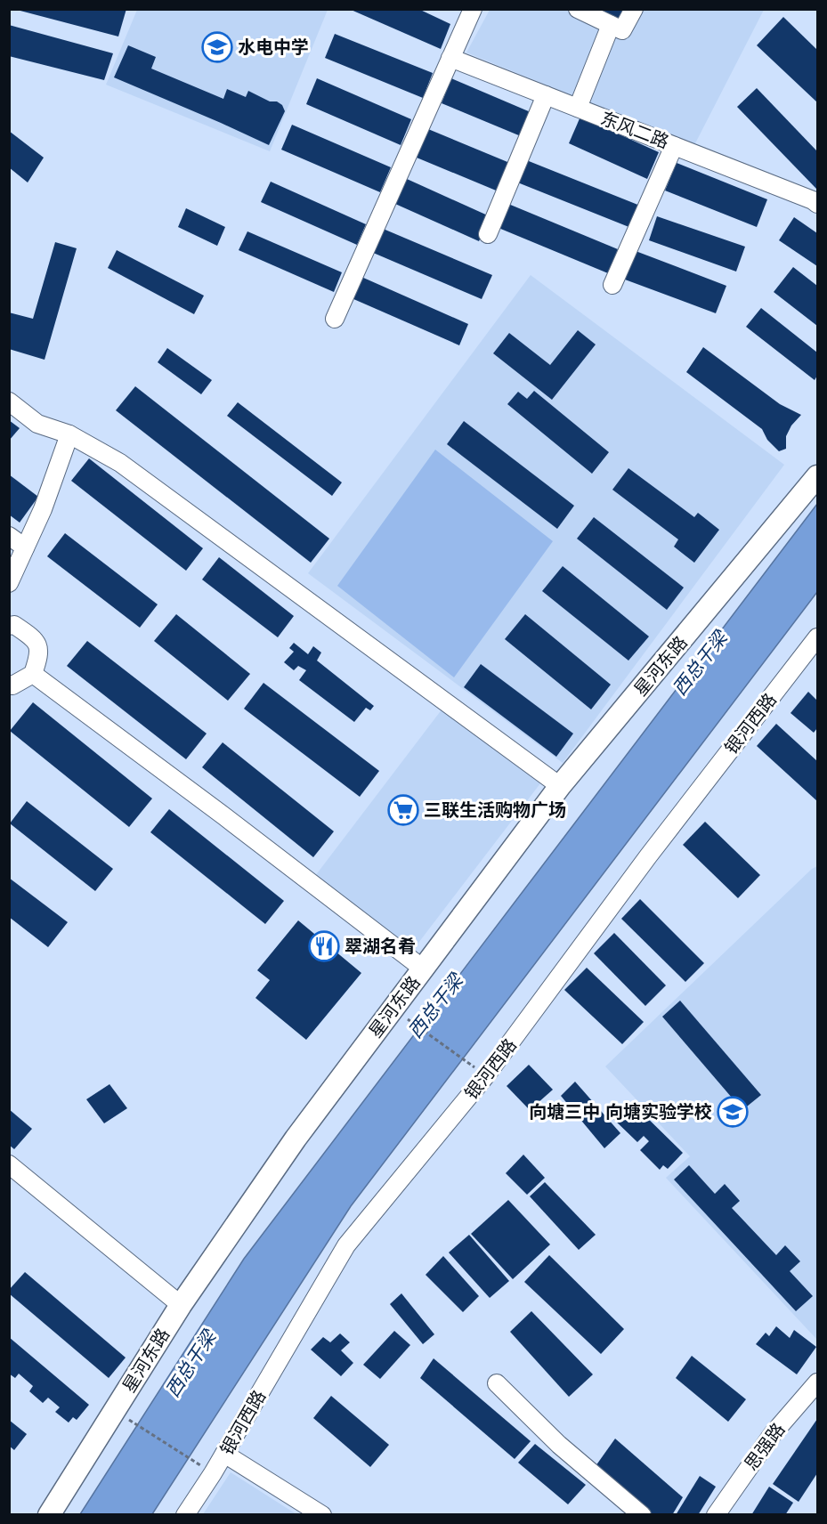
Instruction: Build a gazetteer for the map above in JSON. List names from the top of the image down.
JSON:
{
  "streets": {
    "main road": ["星河东路"],
    "street": ["东风二路", "银河西路", "思强路"]
  },
  "water": ["西总干梁"],
  "places": {
    "school or university": ["水电中学", "向塘三中 向塘实验学校"],
    "supermarket": ["三联生活购物广场"],
    "restaurant": ["翠湖名肴"]
  }
}
